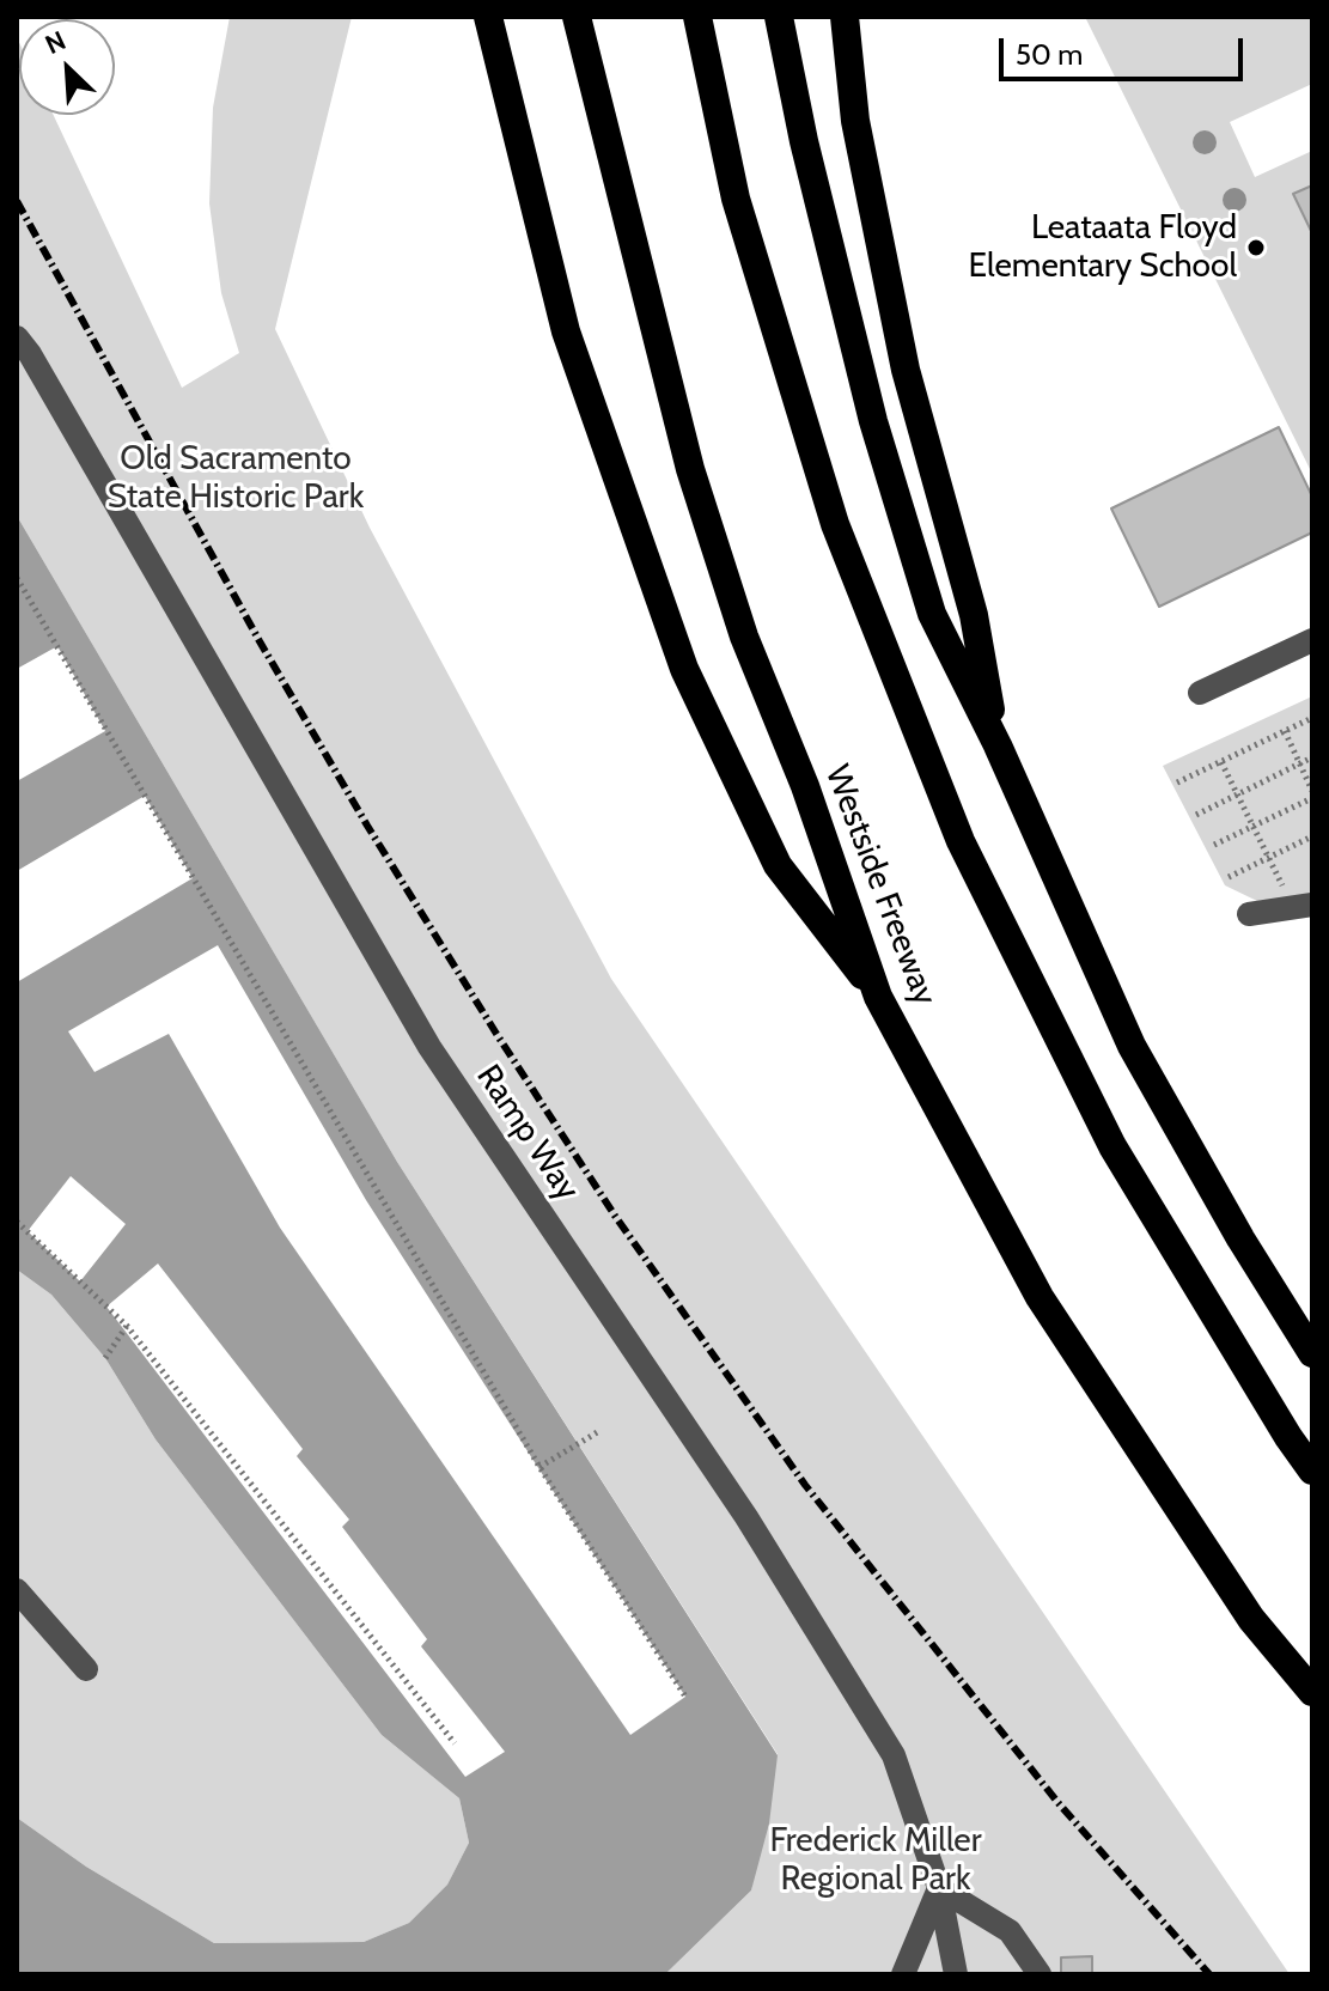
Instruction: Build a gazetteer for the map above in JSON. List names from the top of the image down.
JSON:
{
  "streets": {
    "highway": ["Westside Freeway"],
    "street": ["Ramp Way"]
  },
  "parks": ["Old Sacramento State Historic Park", "Frederick Miller Regional Park"],
  "places": ["Leataata Floyd Elementary School"],
  "scale_bar": "50 m",
  "north": "top left"
}
